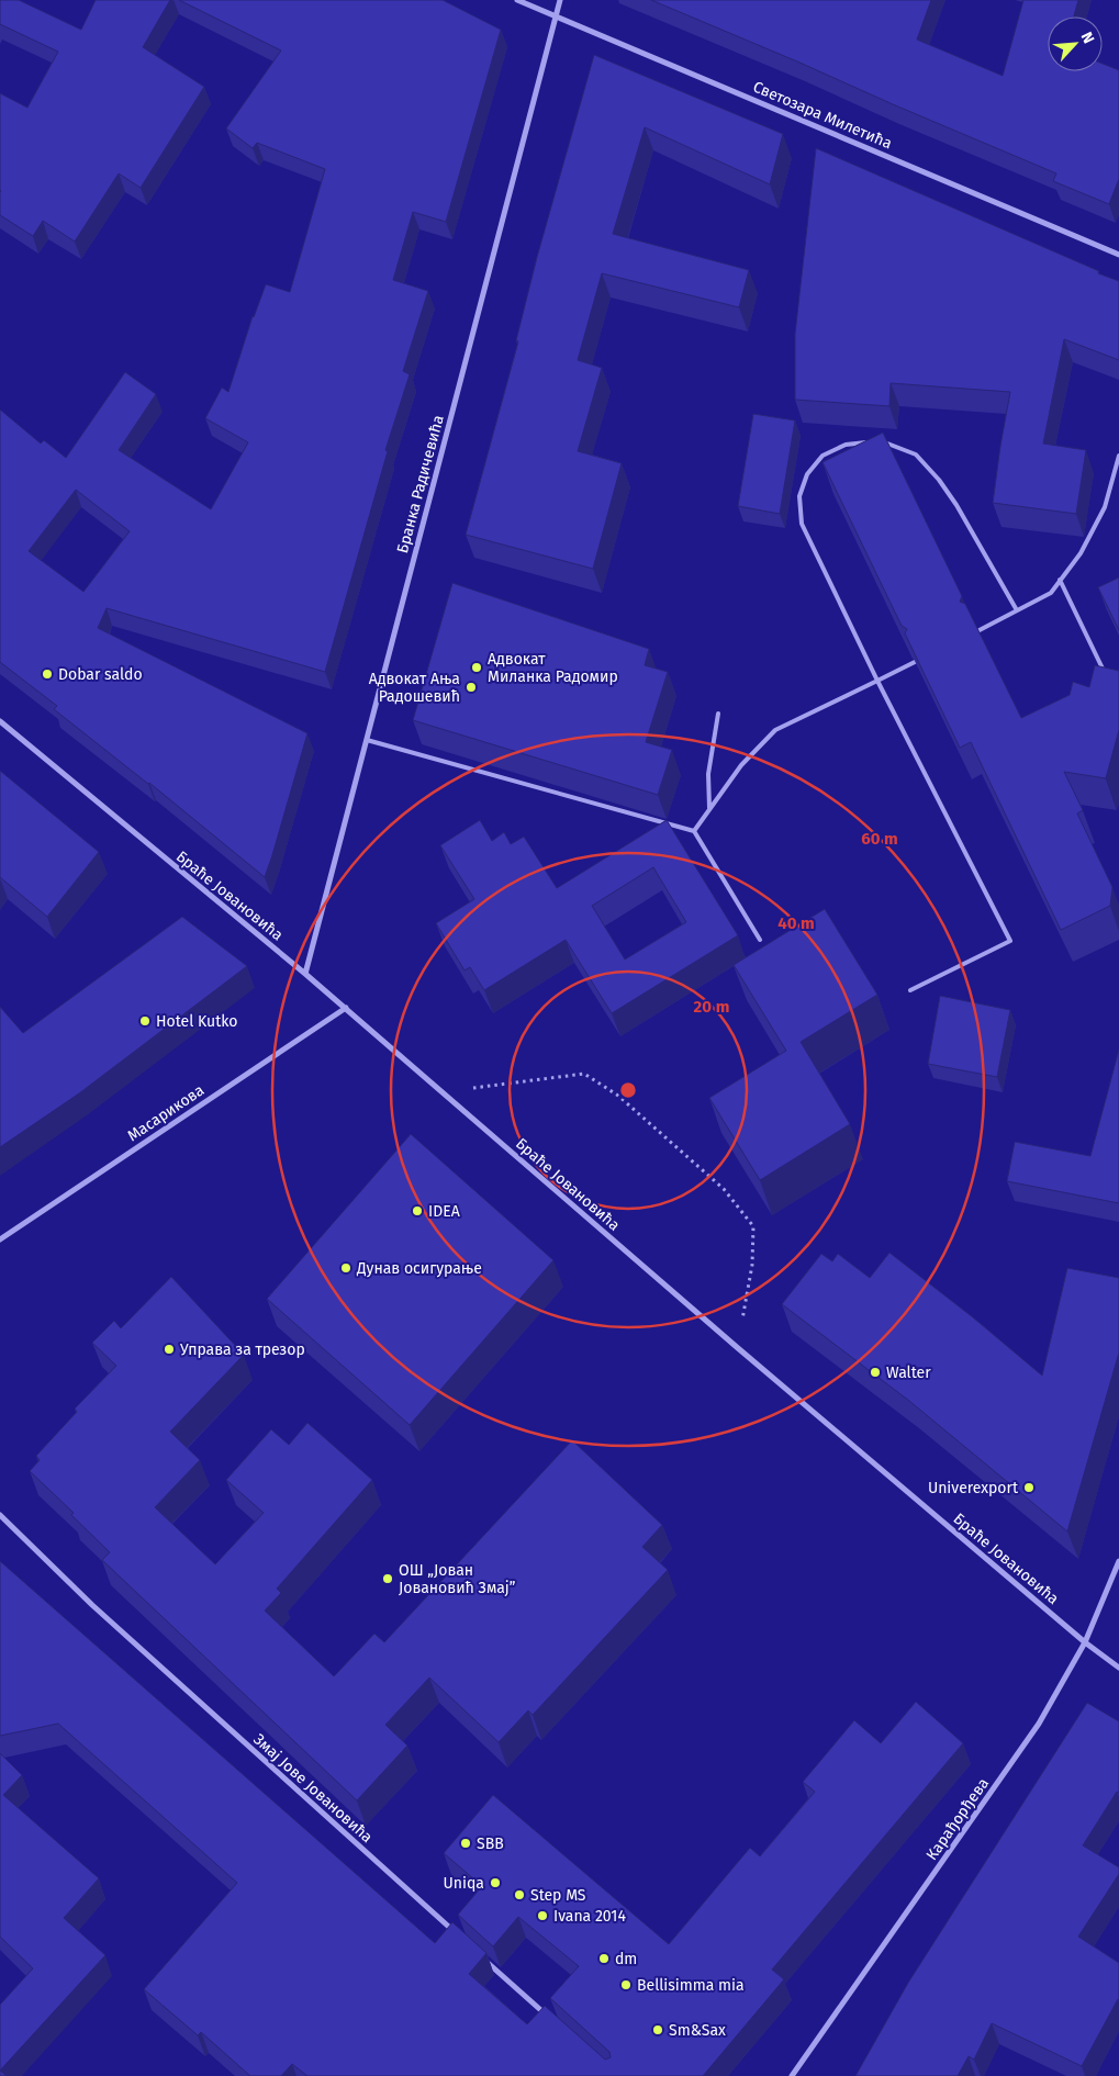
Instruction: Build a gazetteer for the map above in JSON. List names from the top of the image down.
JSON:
{
  "streets": {
    "street": [
      "Светозара Милетића",
      "Бранка Радичевића",
      "Браће Јовановића",
      "Масарикова",
      "Змај Јове Јовановића",
      "Карађорђева"
    ]
  },
  "crossings": [
    ["Светозара Милетића", "Бранка Радичевића"],
    ["Бранка Радичевића", "Браће Јовановића"],
    ["Браће Јовановића", "Масарикова"],
    ["Браће Јовановића", "Карађорђева"]
  ],
  "places": [
    "Адвокат Миланка Радомир",
    "Dobar saldo",
    "Адвокат Ања Радошевић",
    "Hotel Kutko",
    "IDEA",
    "Дунав осигурање",
    "Управа за трезор",
    "Walter",
    "Univerexport",
    "ОШ „Јован Јовановић Змај”",
    "SBB",
    "Uniqa",
    "Step MS",
    "Ivana 2014",
    "dm",
    "Bellisimma mia",
    "Sm&Sax"
  ],
  "north": "top right",
  "rings": ["60 m", "40 m", "20 m"]
}
